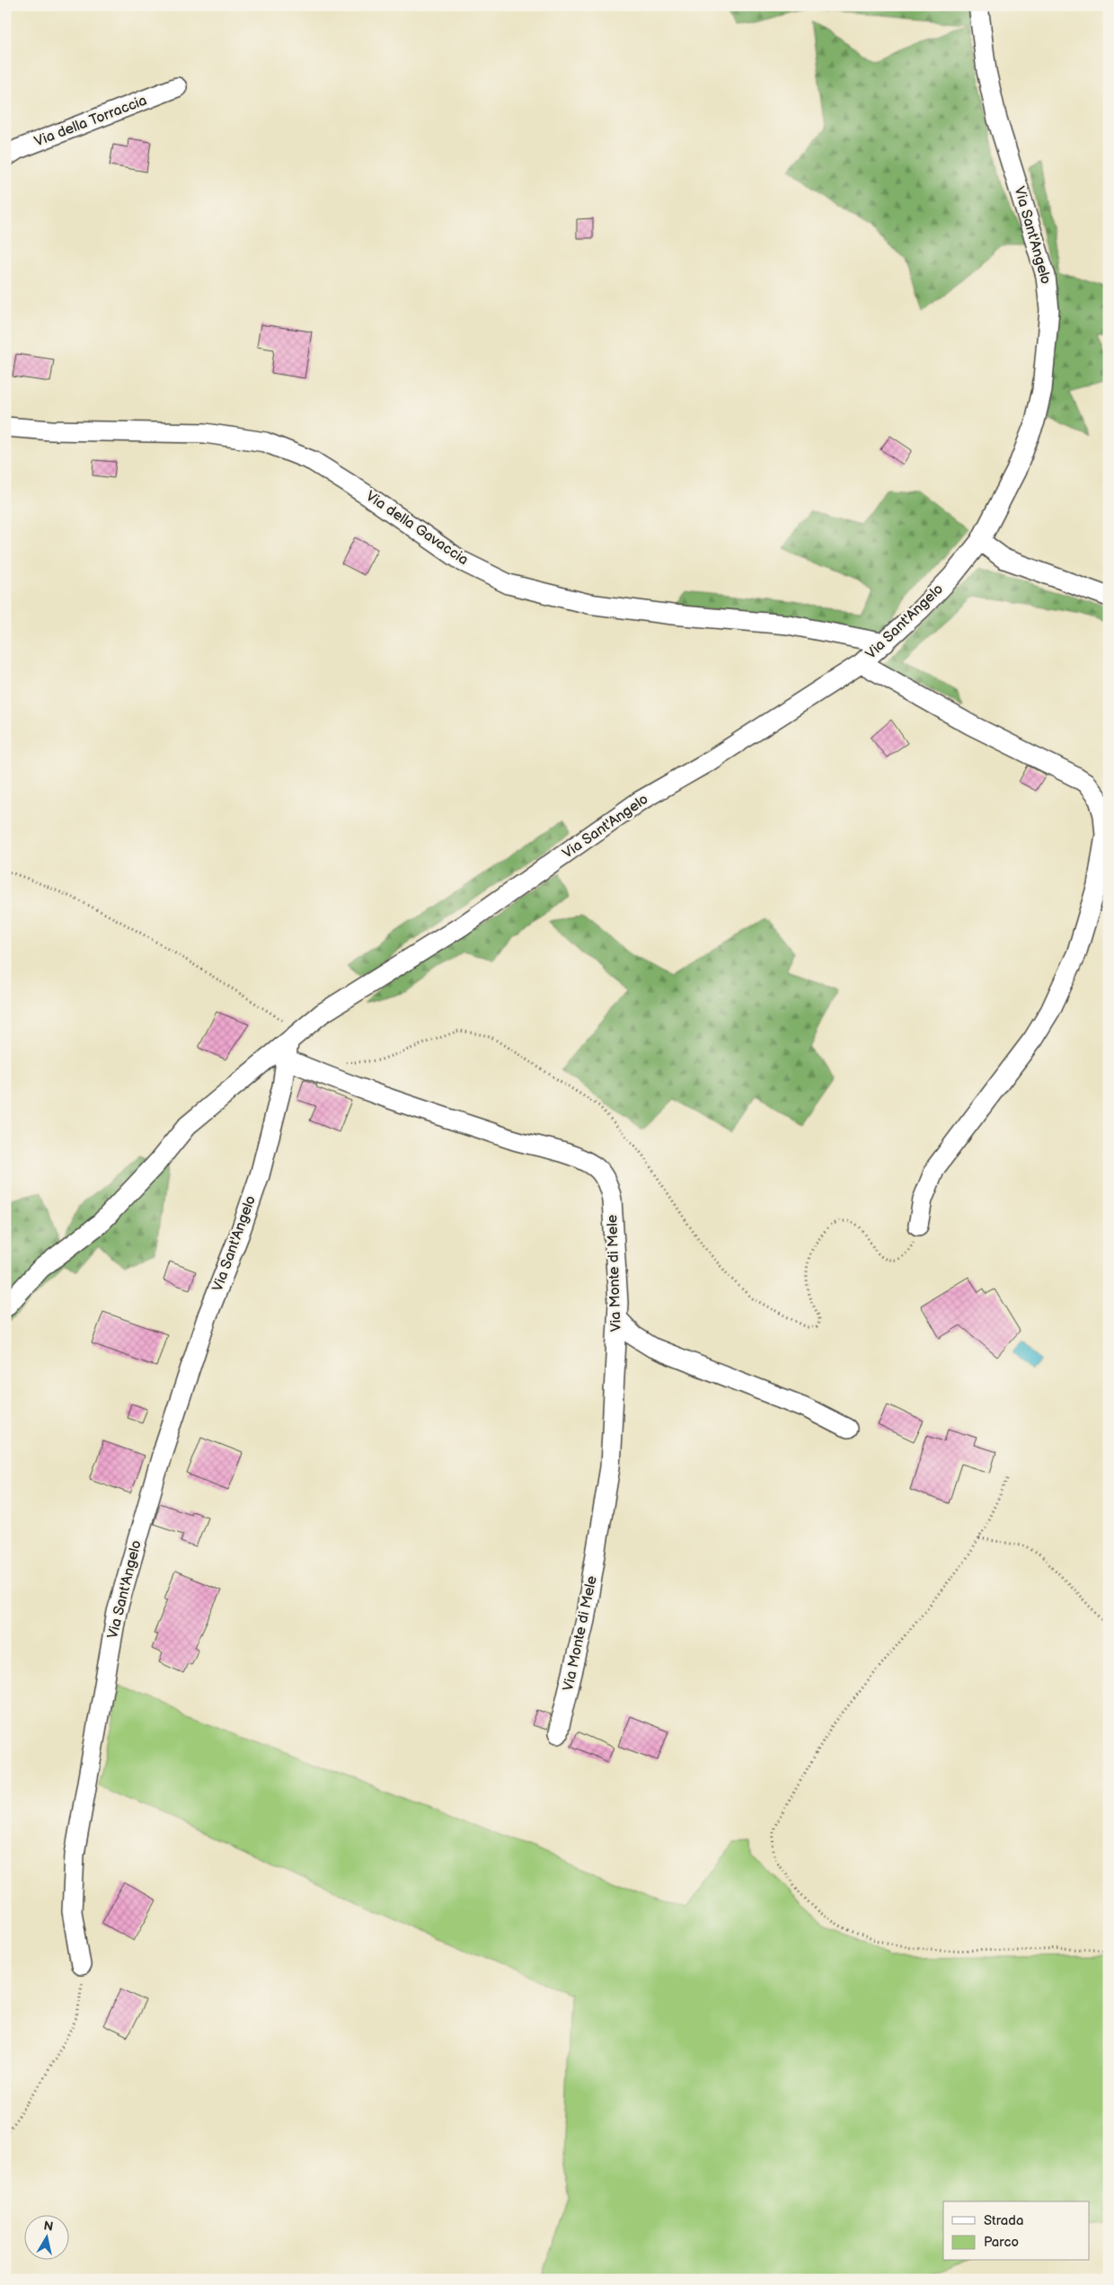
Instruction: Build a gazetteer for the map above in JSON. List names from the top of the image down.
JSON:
{
  "streets": {
    "street": [
      "Via della Torraccia",
      "Via Sant'Angelo",
      "Via della Gavaccia",
      "Via Monte di Mele"
    ]
  },
  "crossings": [
    ["Via Sant'Angelo", "Via della Gavaccia"],
    ["Via Sant'Angelo", "Via Monte di Mele"]
  ],
  "legend": ["Strada", "Parco"],
  "north": "top"
}
